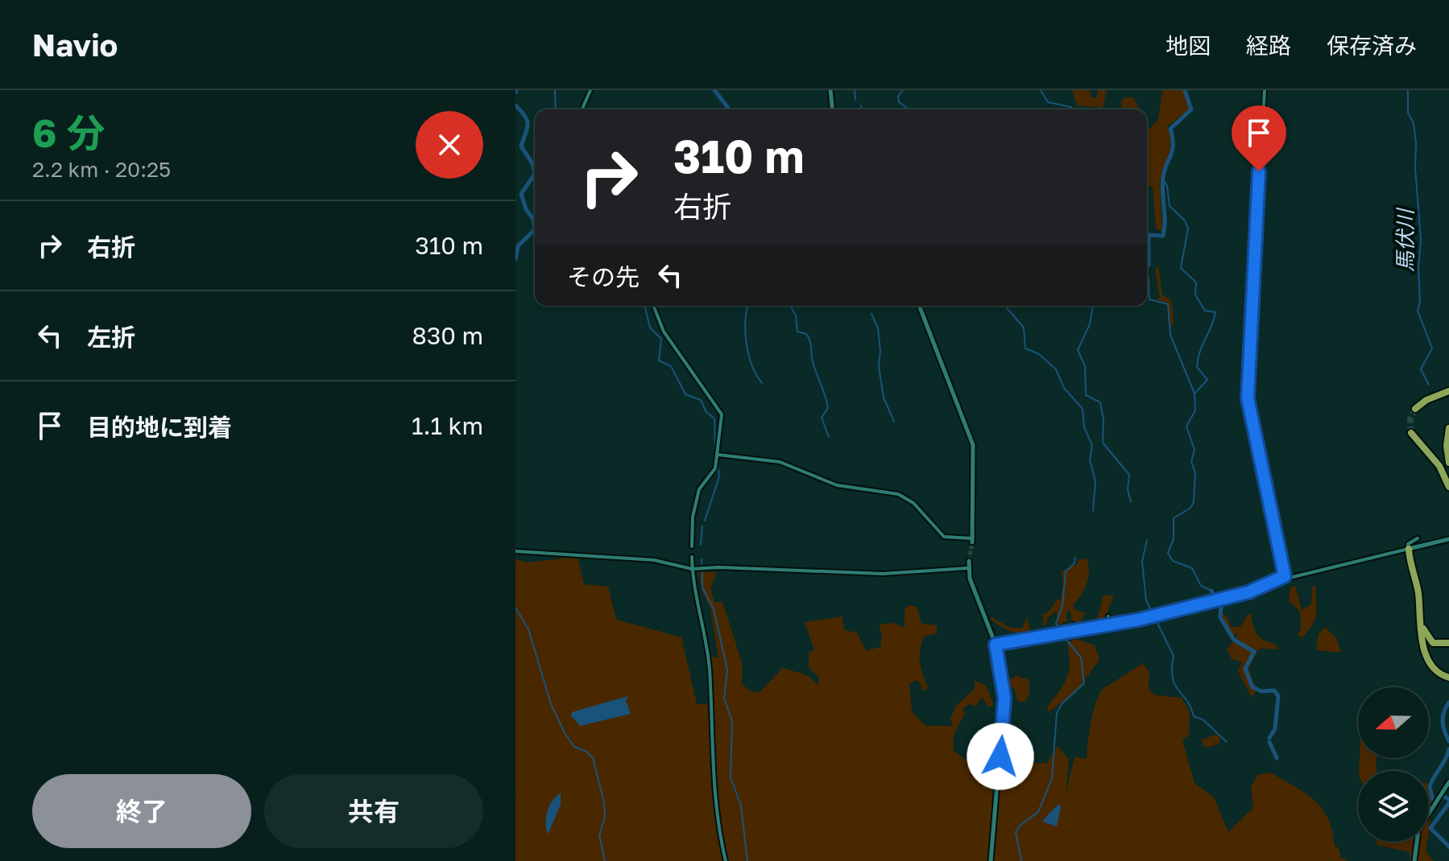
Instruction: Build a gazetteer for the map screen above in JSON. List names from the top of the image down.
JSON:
{
  "water": ["馬伏川"],
  "north": "left",
  "page": {
    "header": "Navio",
    "nav": ["地図", "経路", "保存済み"],
    "heading": ["6 分", "2.2 km · 20:25"],
    "turn": ["310 m", "右折"],
    "list": [
      {
        "name": "右折",
        "value": "310 m"
      },
      {
        "name": "左折",
        "value": "830 m"
      },
      {
        "name": "目的地に到着",
        "value": "1.1 km"
      }
    ],
    "then": "その先",
    "buttons": ["終了", "共有"]
  }
}
